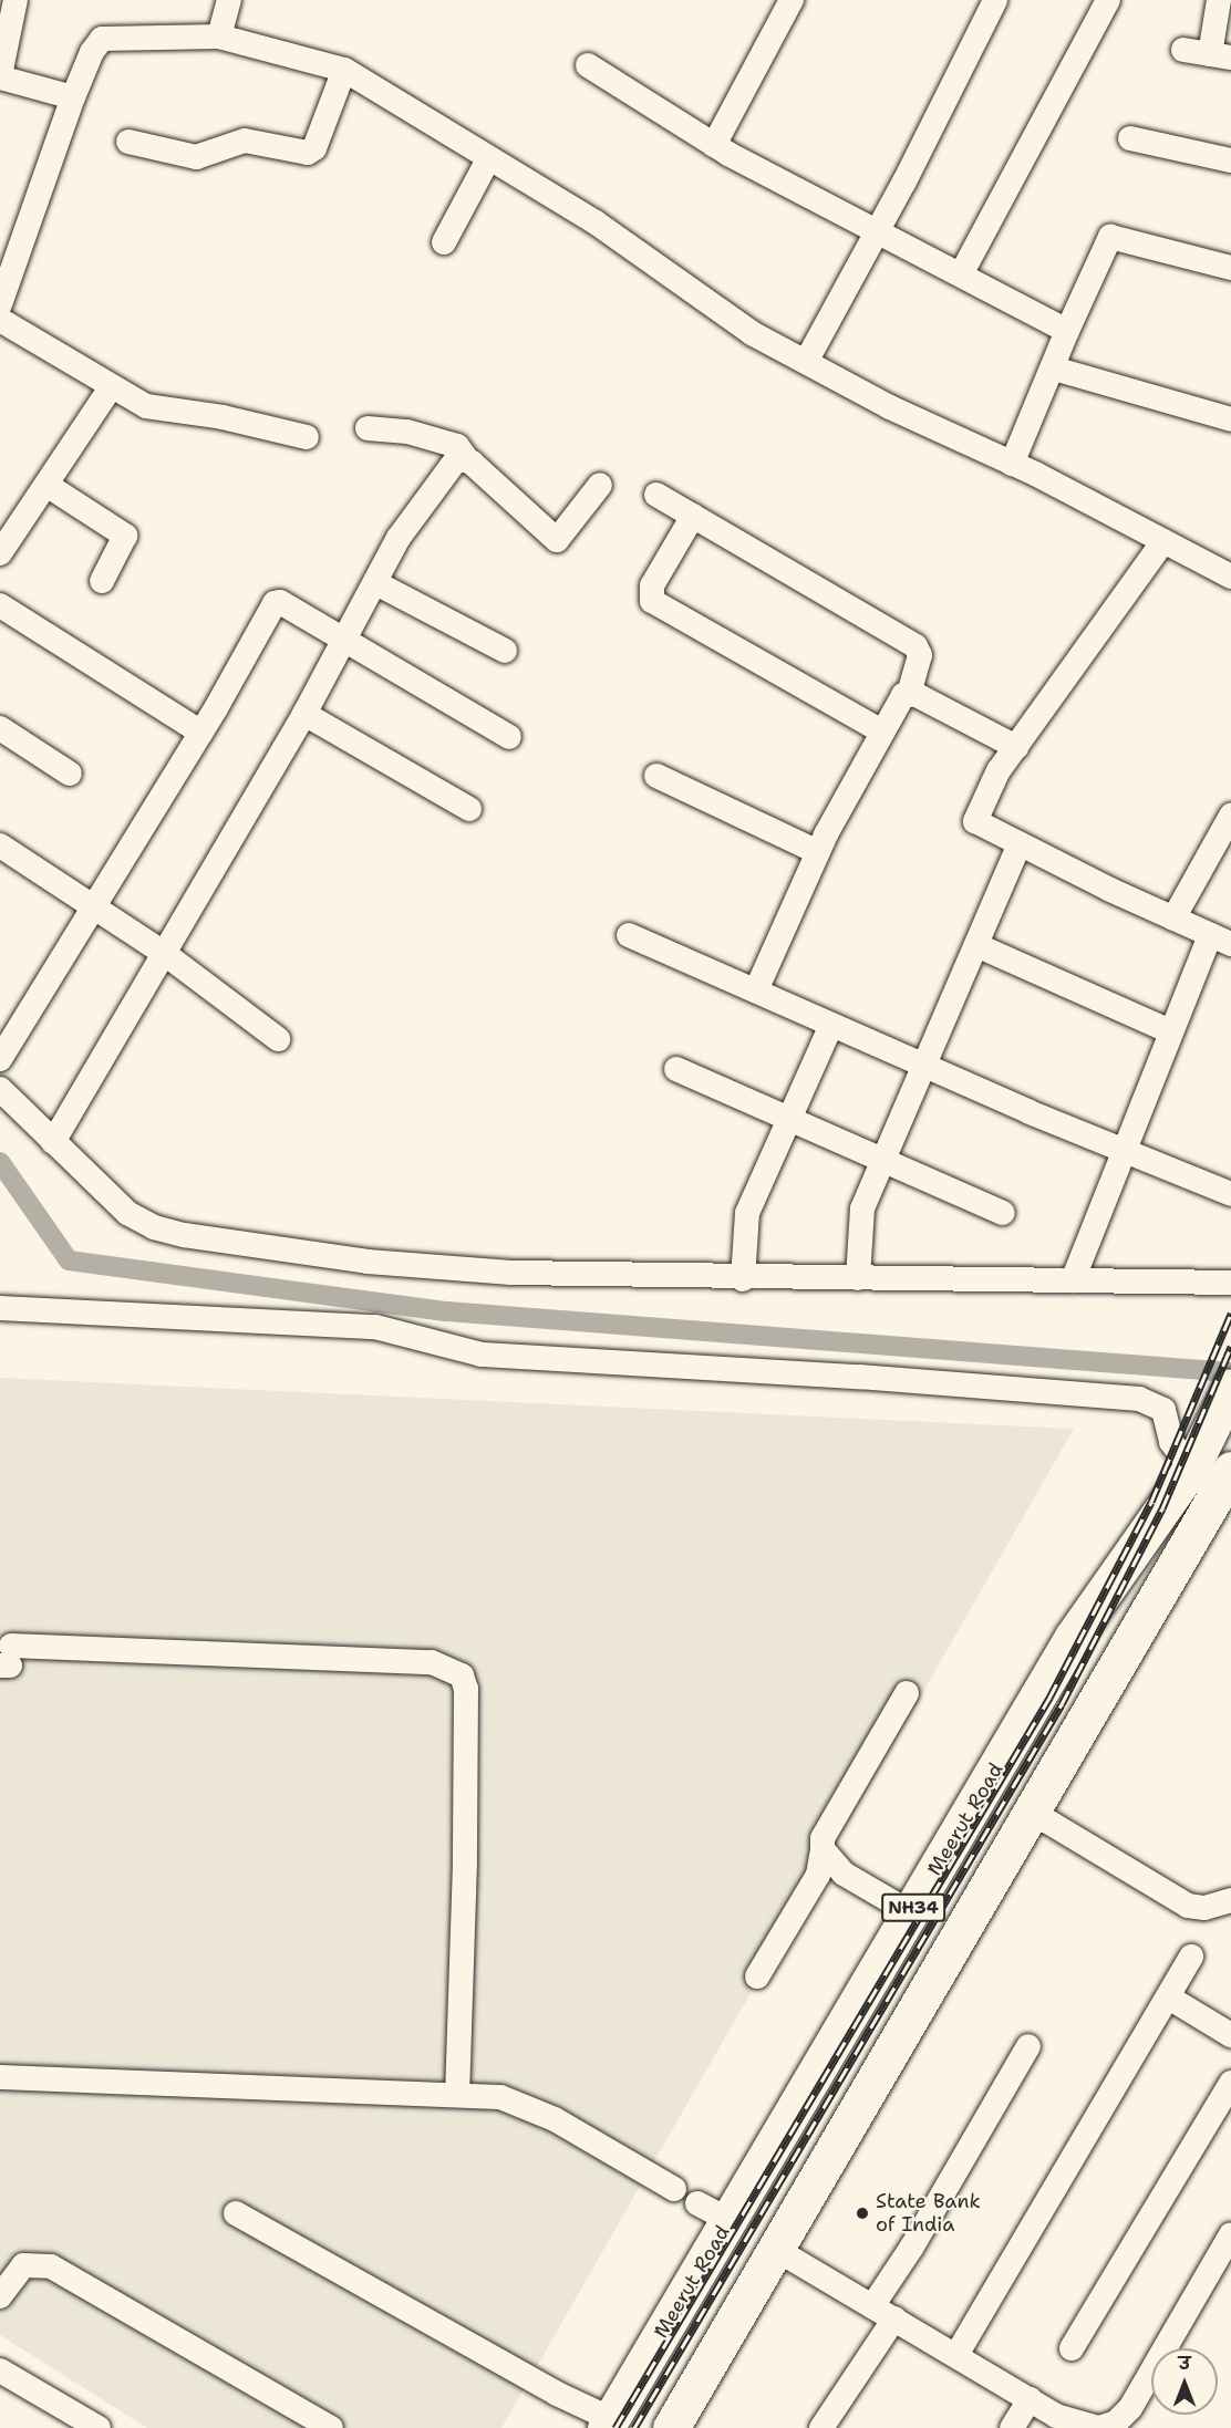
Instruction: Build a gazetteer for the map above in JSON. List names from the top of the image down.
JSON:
{
  "streets": {
    "highway": ["Meerut Road", "NH34"]
  },
  "places": ["State Bank of India"],
  "north": "top"
}
